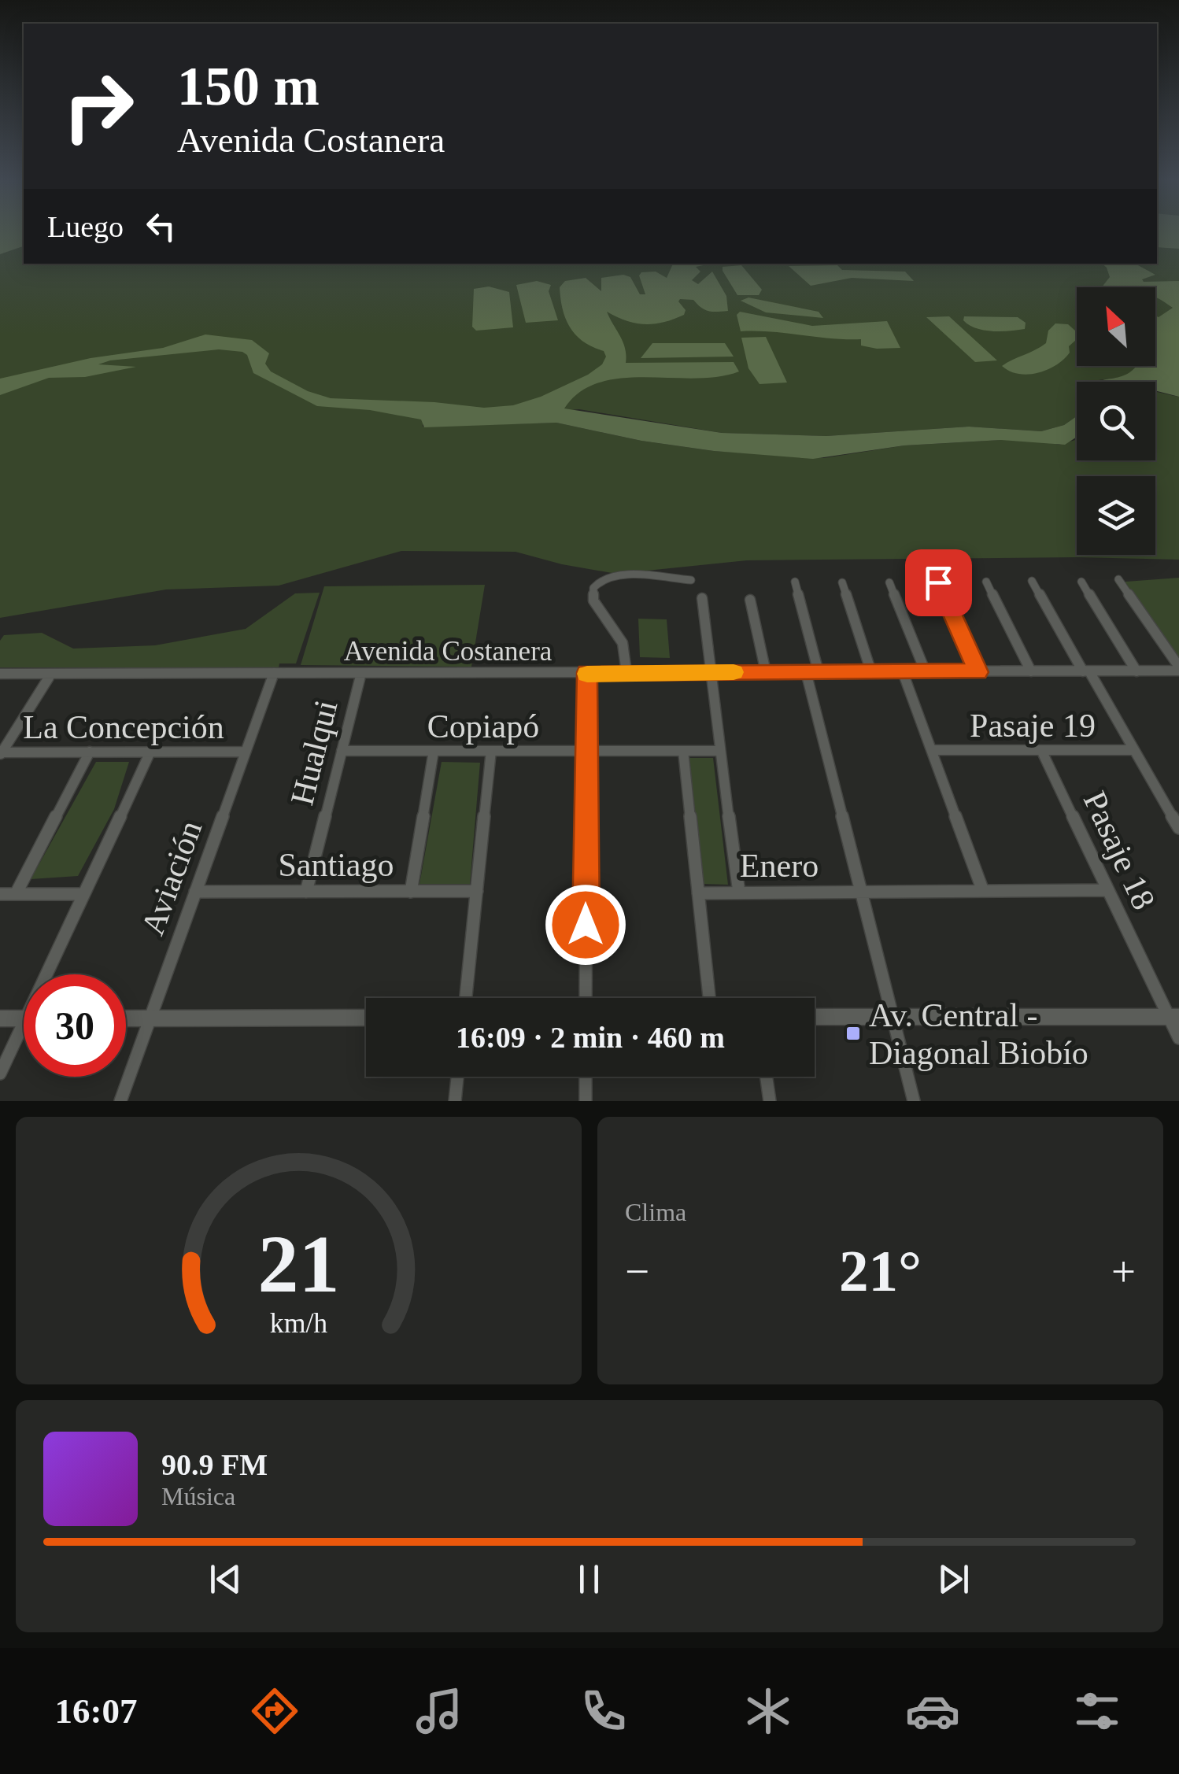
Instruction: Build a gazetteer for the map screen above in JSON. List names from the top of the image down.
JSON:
{
  "streets": {
    "street": [
      "Avenida Costanera",
      "Pasaje 19",
      "Copiapó",
      "La Concepción",
      "Hualqui",
      "Pasaje 18",
      "Santiago",
      "Enero",
      "Aviación"
    ]
  },
  "crossings": [
    ["Avenida Costanera", "Hualqui"],
    ["Avenida Costanera", "Aviación"],
    ["Pasaje 19", "Pasaje 18"],
    ["Copiapó", "Hualqui"],
    ["La Concepción", "Aviación"],
    ["Hualqui", "Santiago"],
    ["Pasaje 18", "Enero"],
    ["Santiago", "Aviación"]
  ],
  "places": {
    "transit": ["Av. Central - Diagonal Biobío"]
  },
  "north": "top left",
  "page": {
    "turn": ["150 m", "Avenida Costanera"],
    "then": "Luego",
    "limit": "30",
    "trip": "16:09 · 2 min · 460 m",
    "tile": "Clima",
    "heat": ["−", "21°", "+"],
    "song": ["90.9 FM", "Música"],
    "tabs": "16:07",
    "gauge": ["21", "km/h"]
  }
}
